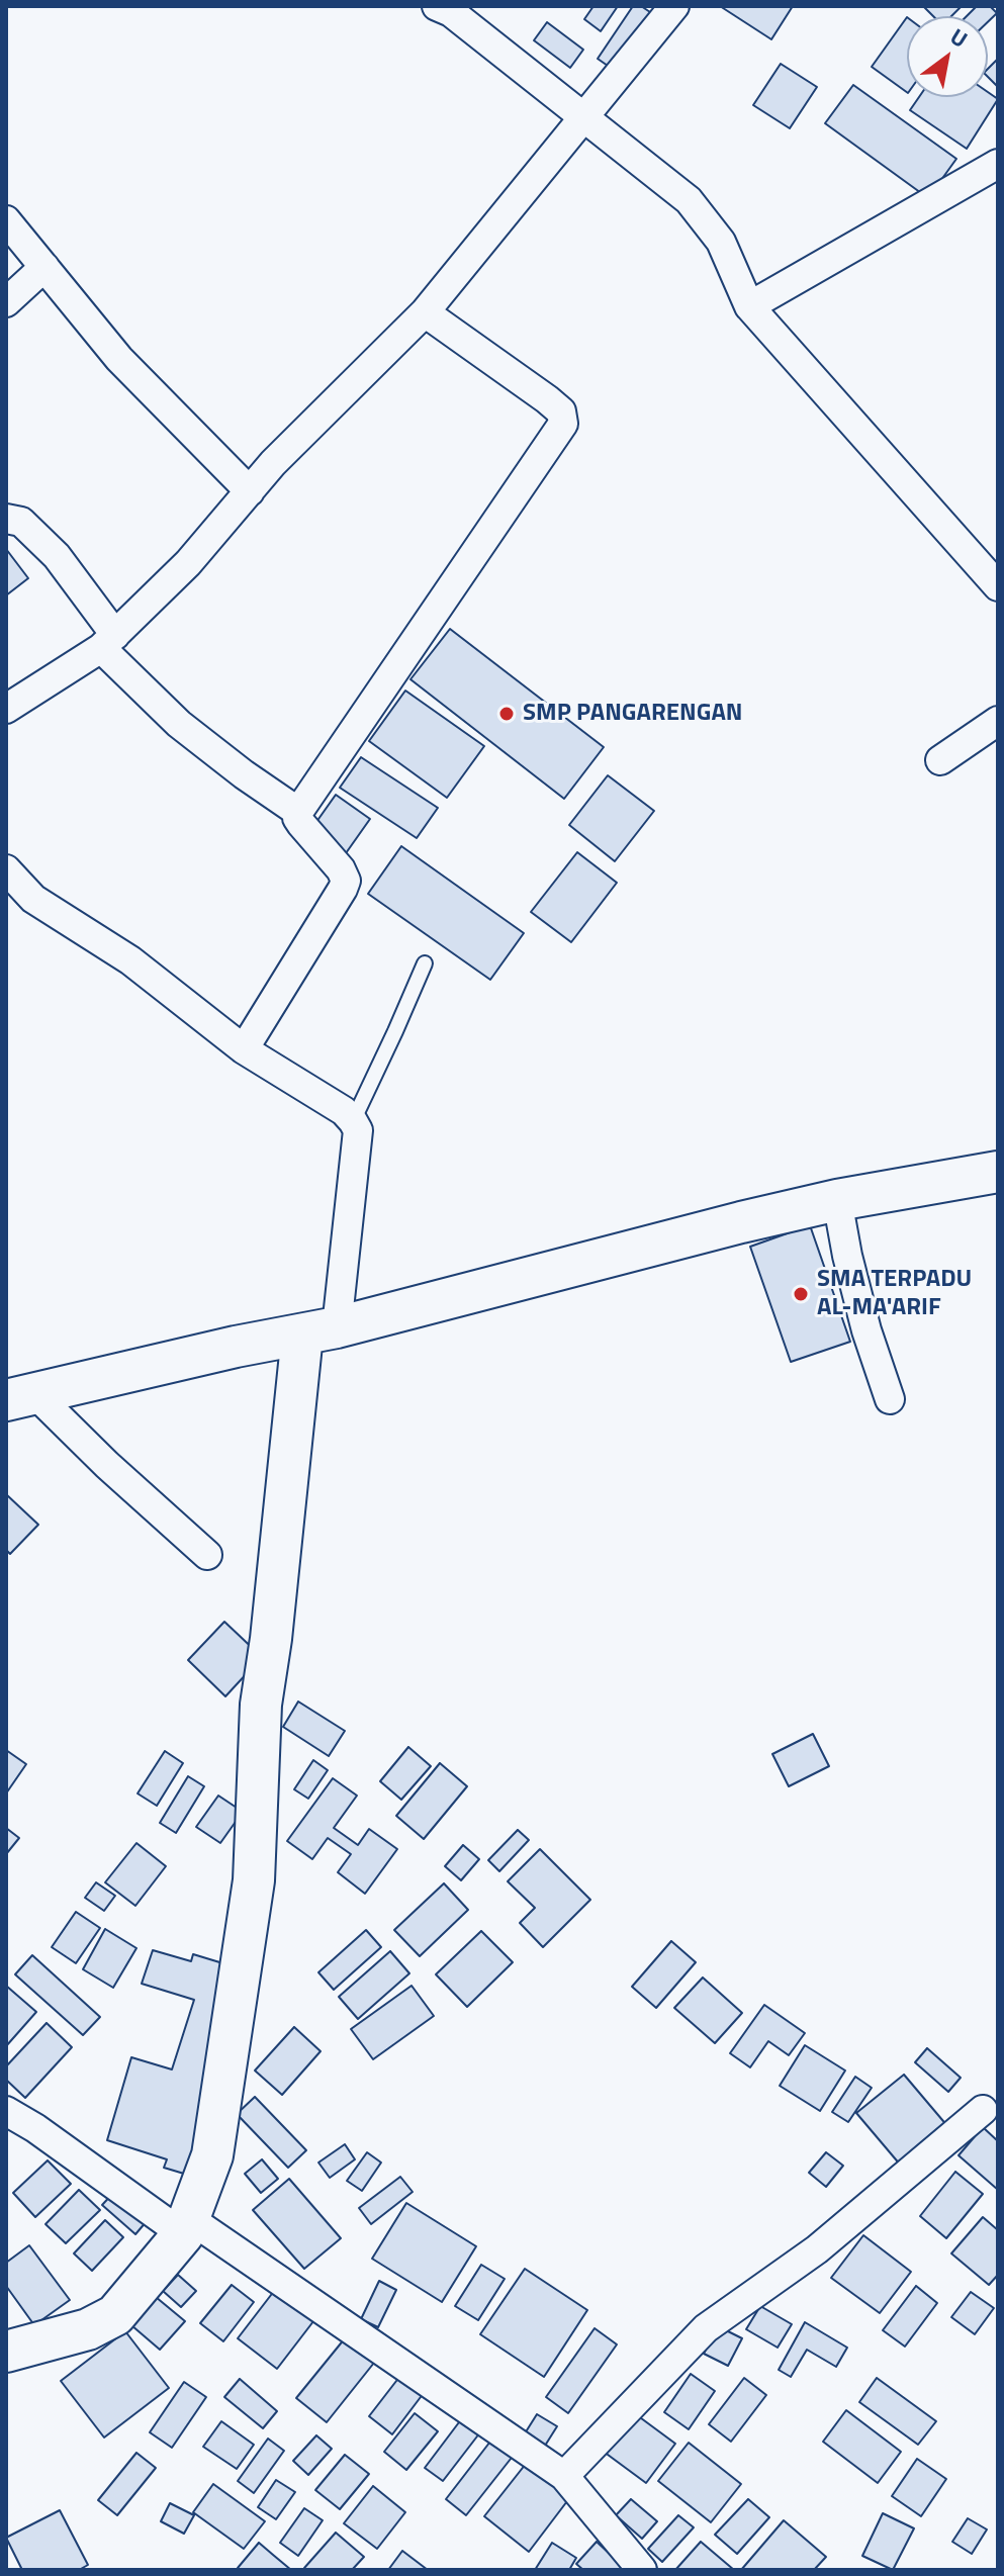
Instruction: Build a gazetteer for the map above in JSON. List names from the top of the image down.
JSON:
{
  "places": ["SMP PANGARENGAN", "SMA TERPADU AL-MA'ARIF"],
  "north": "top right"
}
